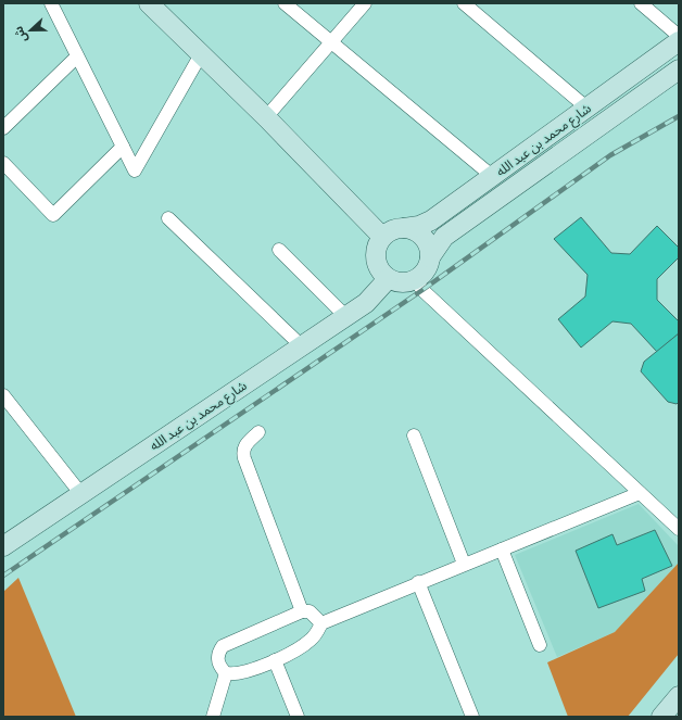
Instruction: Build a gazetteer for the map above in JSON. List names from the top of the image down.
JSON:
{
  "streets": {
    "street": ["شارع محمد بن عبد الله"]
  },
  "north": "left"
}
